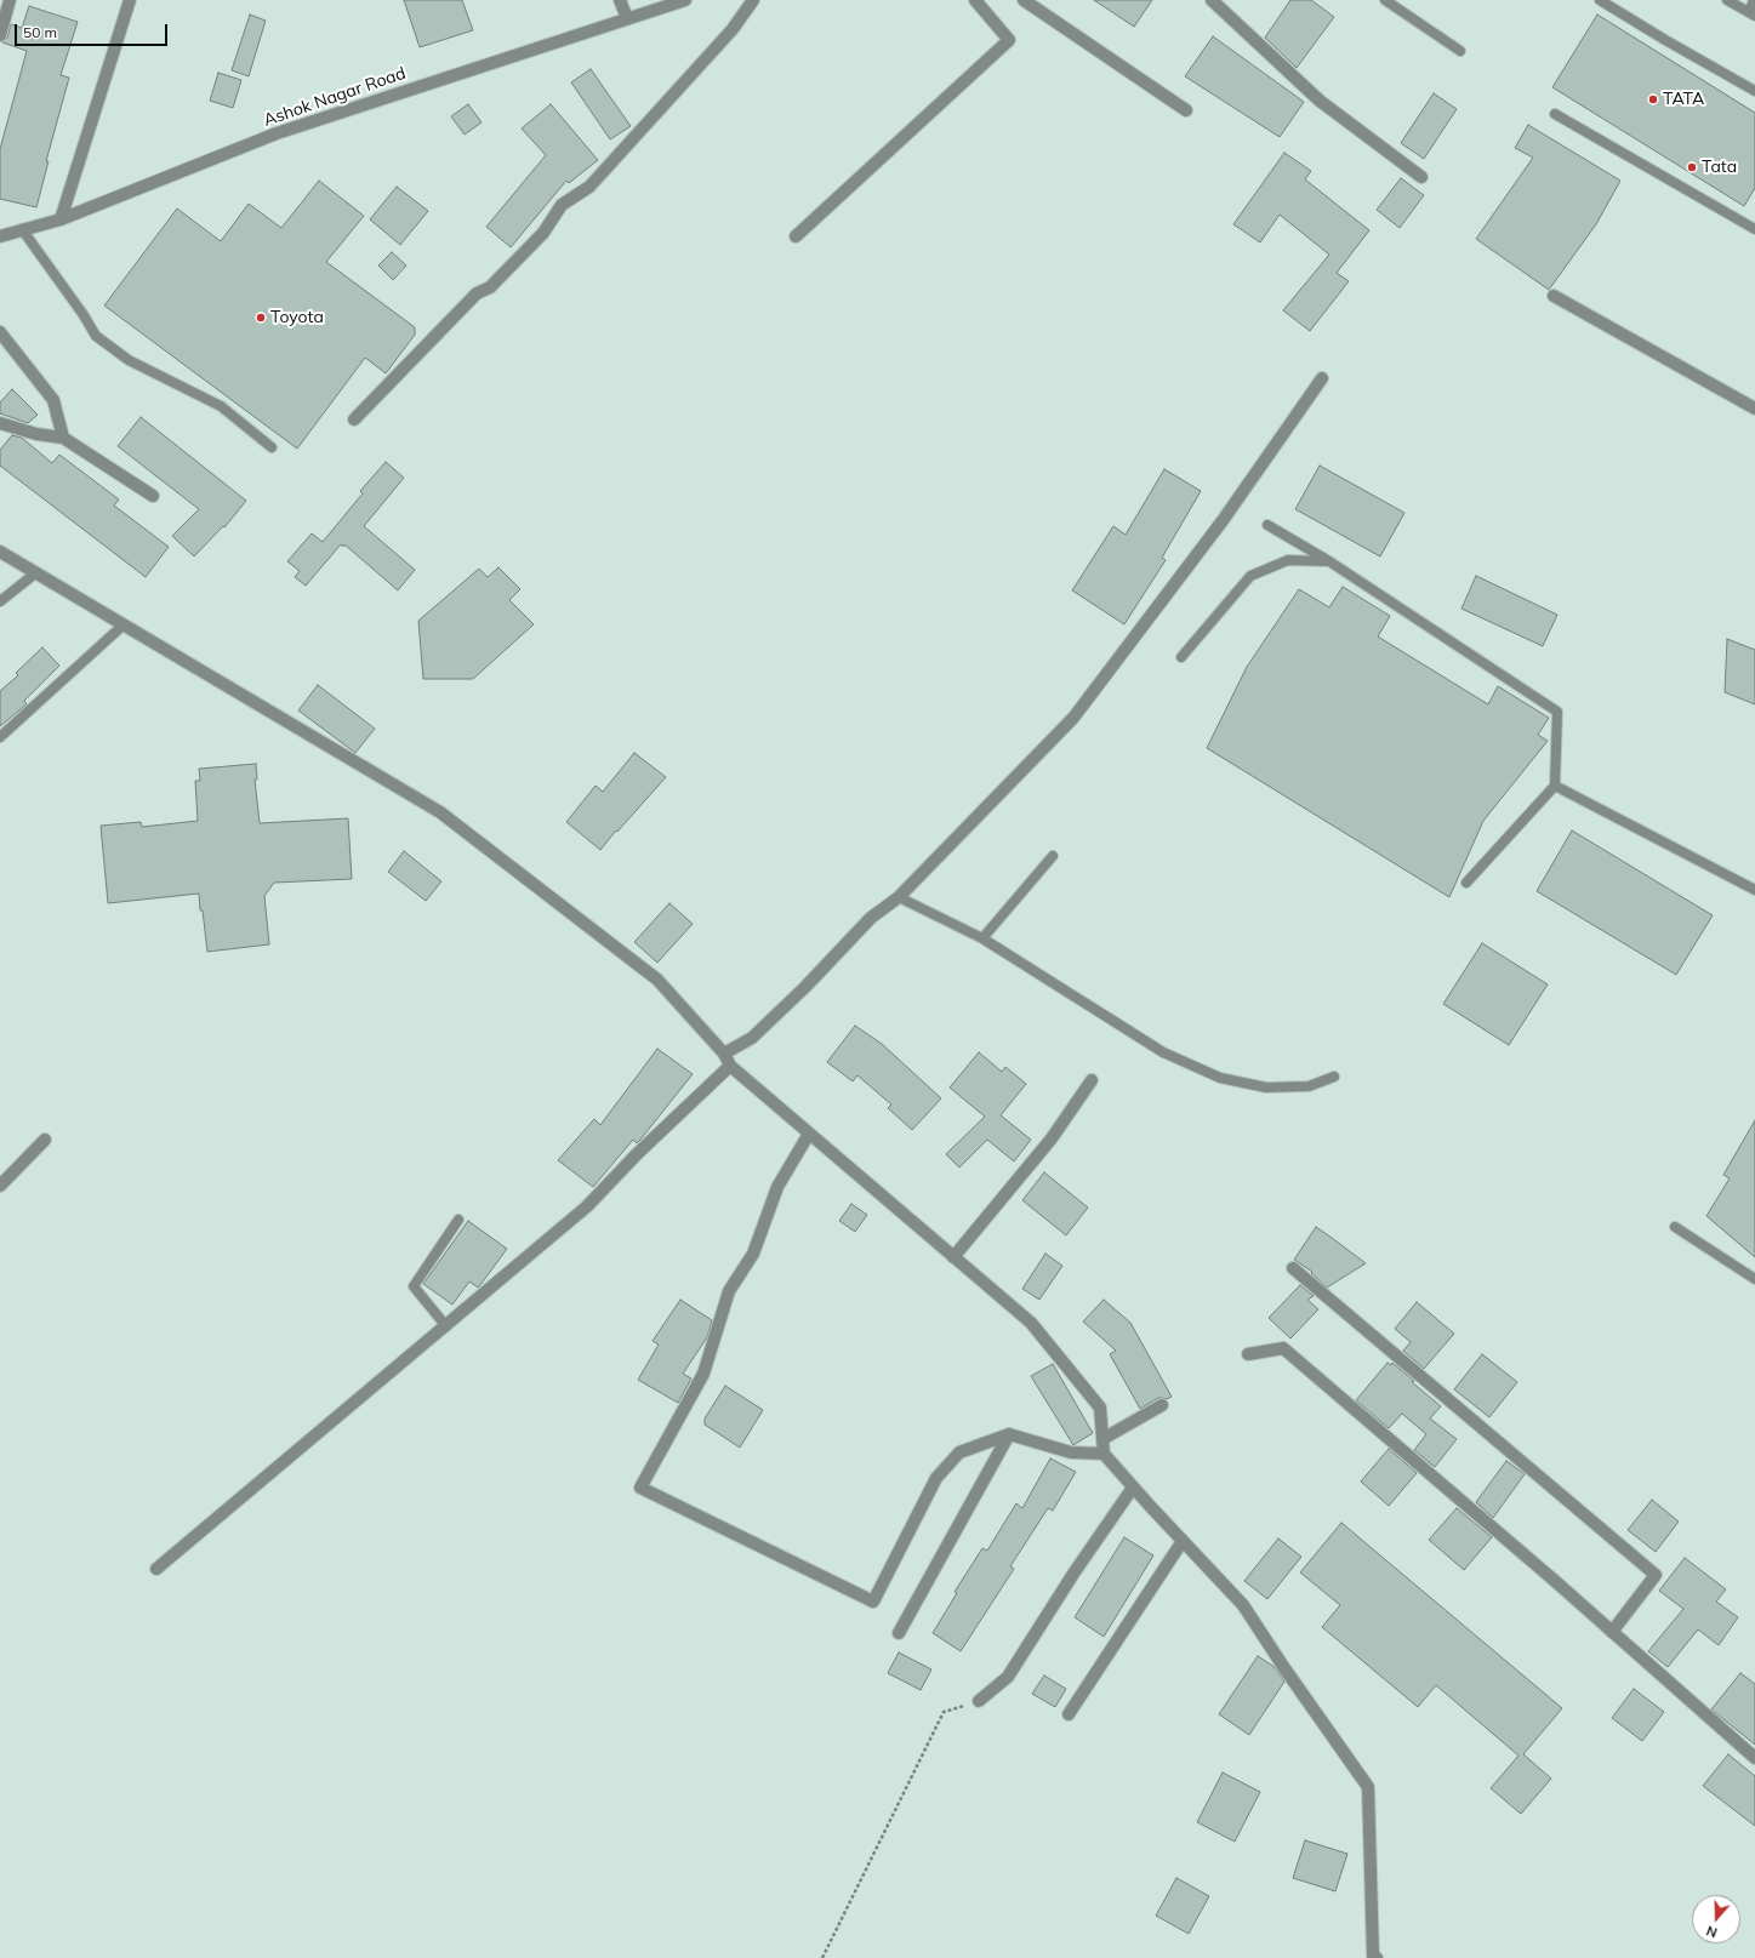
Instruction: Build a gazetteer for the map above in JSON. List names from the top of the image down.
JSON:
{
  "streets": {
    "street": ["Ashok Nagar Road"]
  },
  "places": ["TATA", "Tata", "Toyota"],
  "scale_bar": "50 m",
  "north": "bottom"
}
